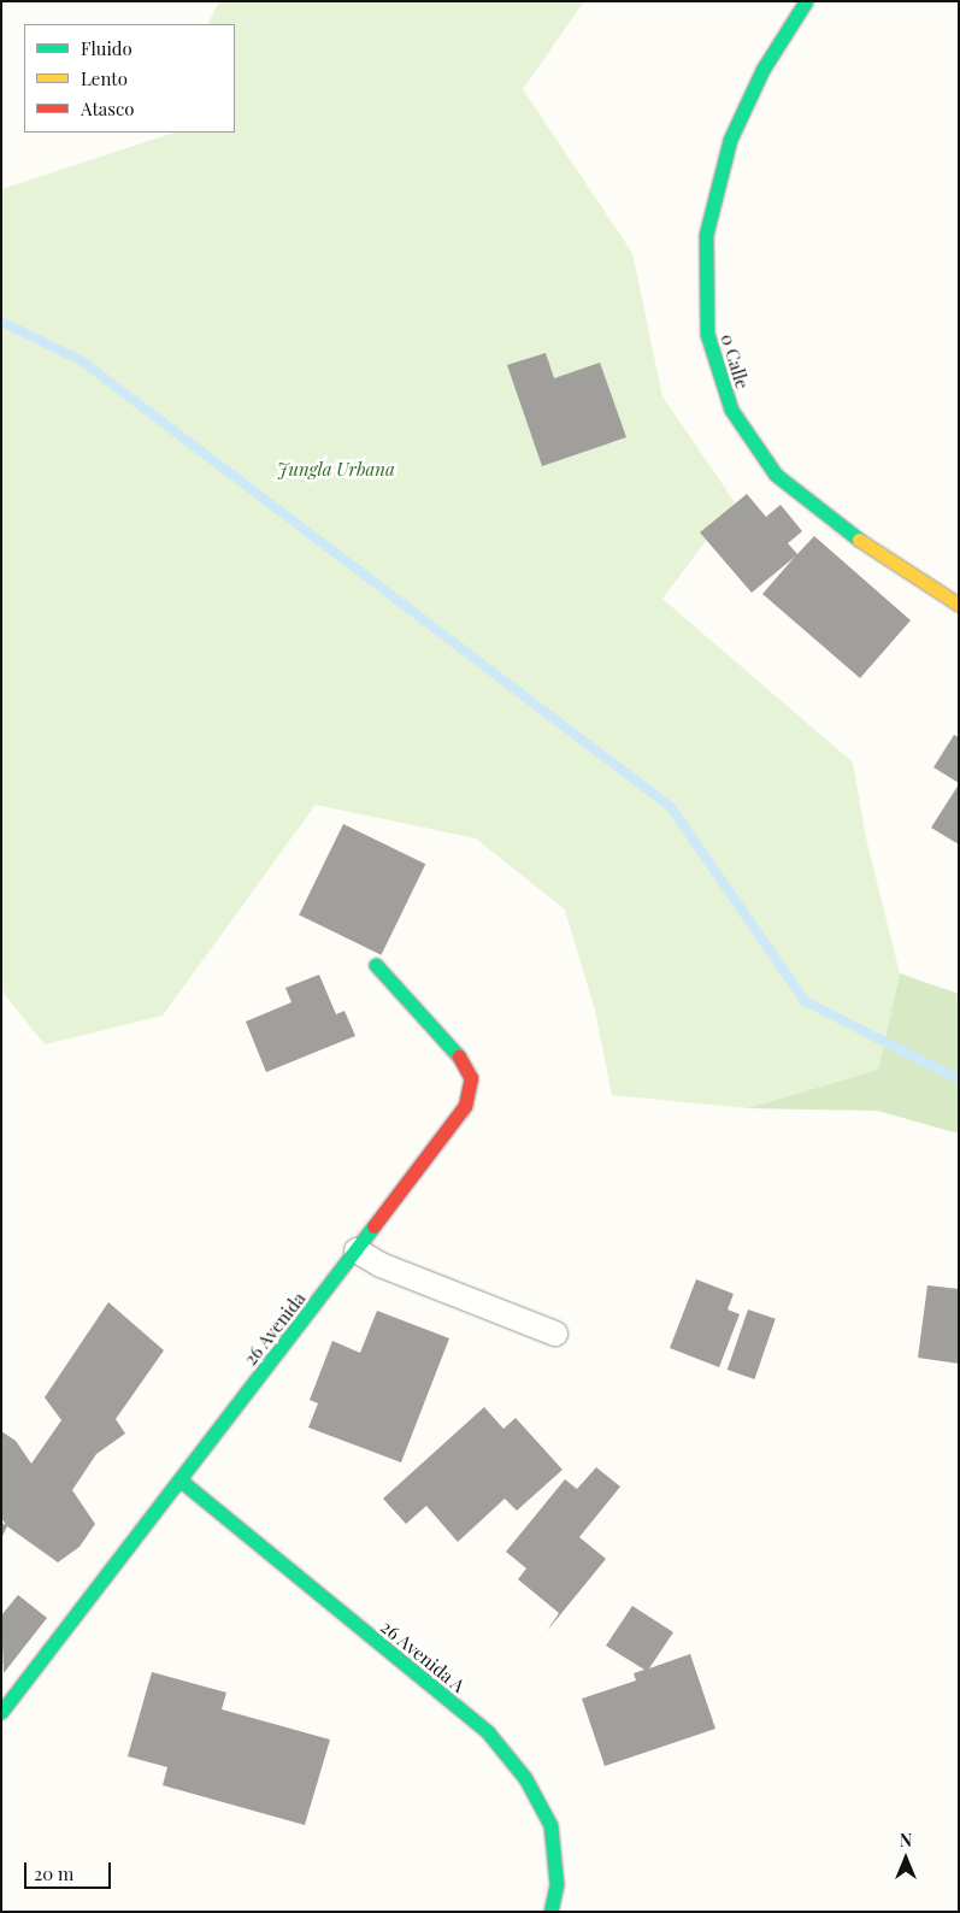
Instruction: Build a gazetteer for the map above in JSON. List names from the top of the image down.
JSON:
{
  "streets": {
    "street": ["0 Calle", "26 Avenida", "26 Avenida A"]
  },
  "crossings": [
    ["26 Avenida", "26 Avenida A"]
  ],
  "parks": ["Jungla Urbana"],
  "legend": ["Fluido", "Lento", "Atasco"],
  "scale_bar": "20 m",
  "north": "top"
}
